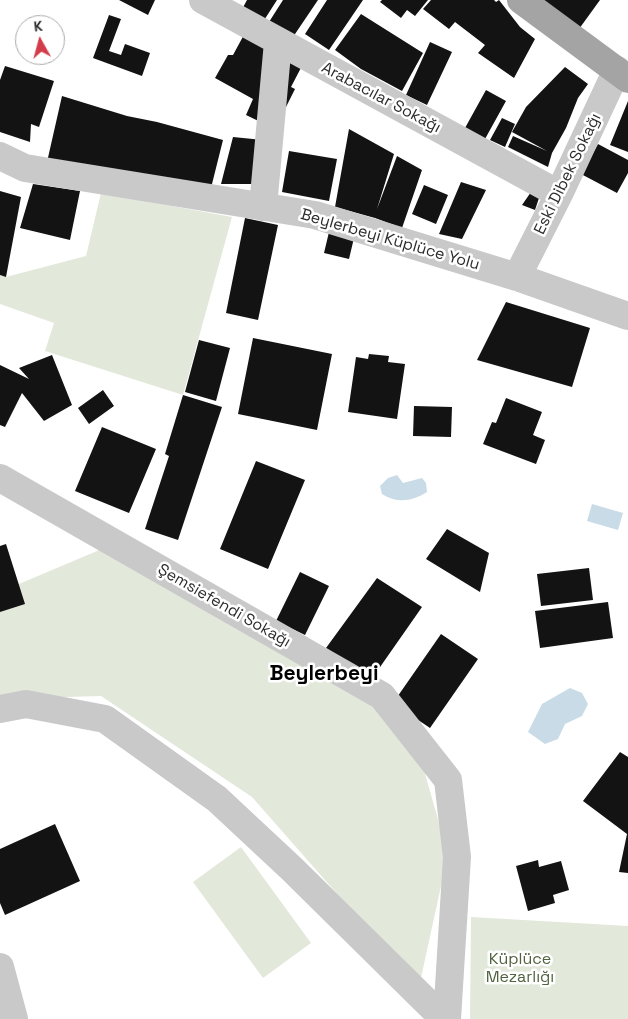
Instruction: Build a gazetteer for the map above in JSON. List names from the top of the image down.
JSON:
{
  "streets": {
    "street": [
      "Arabacılar Sokağı",
      "Eski Dibek Sokağı",
      "Beylerbeyi Küplüce Yolu",
      "Şemsiefendi Sokağı"
    ]
  },
  "crossings": [
    ["Arabacılar Sokağı", "Eski Dibek Sokağı"],
    ["Eski Dibek Sokağı", "Beylerbeyi Küplüce Yolu"]
  ],
  "districts": ["Beylerbeyi"],
  "parks": ["Küplüce Mezarlığı"],
  "north": "top"
}
